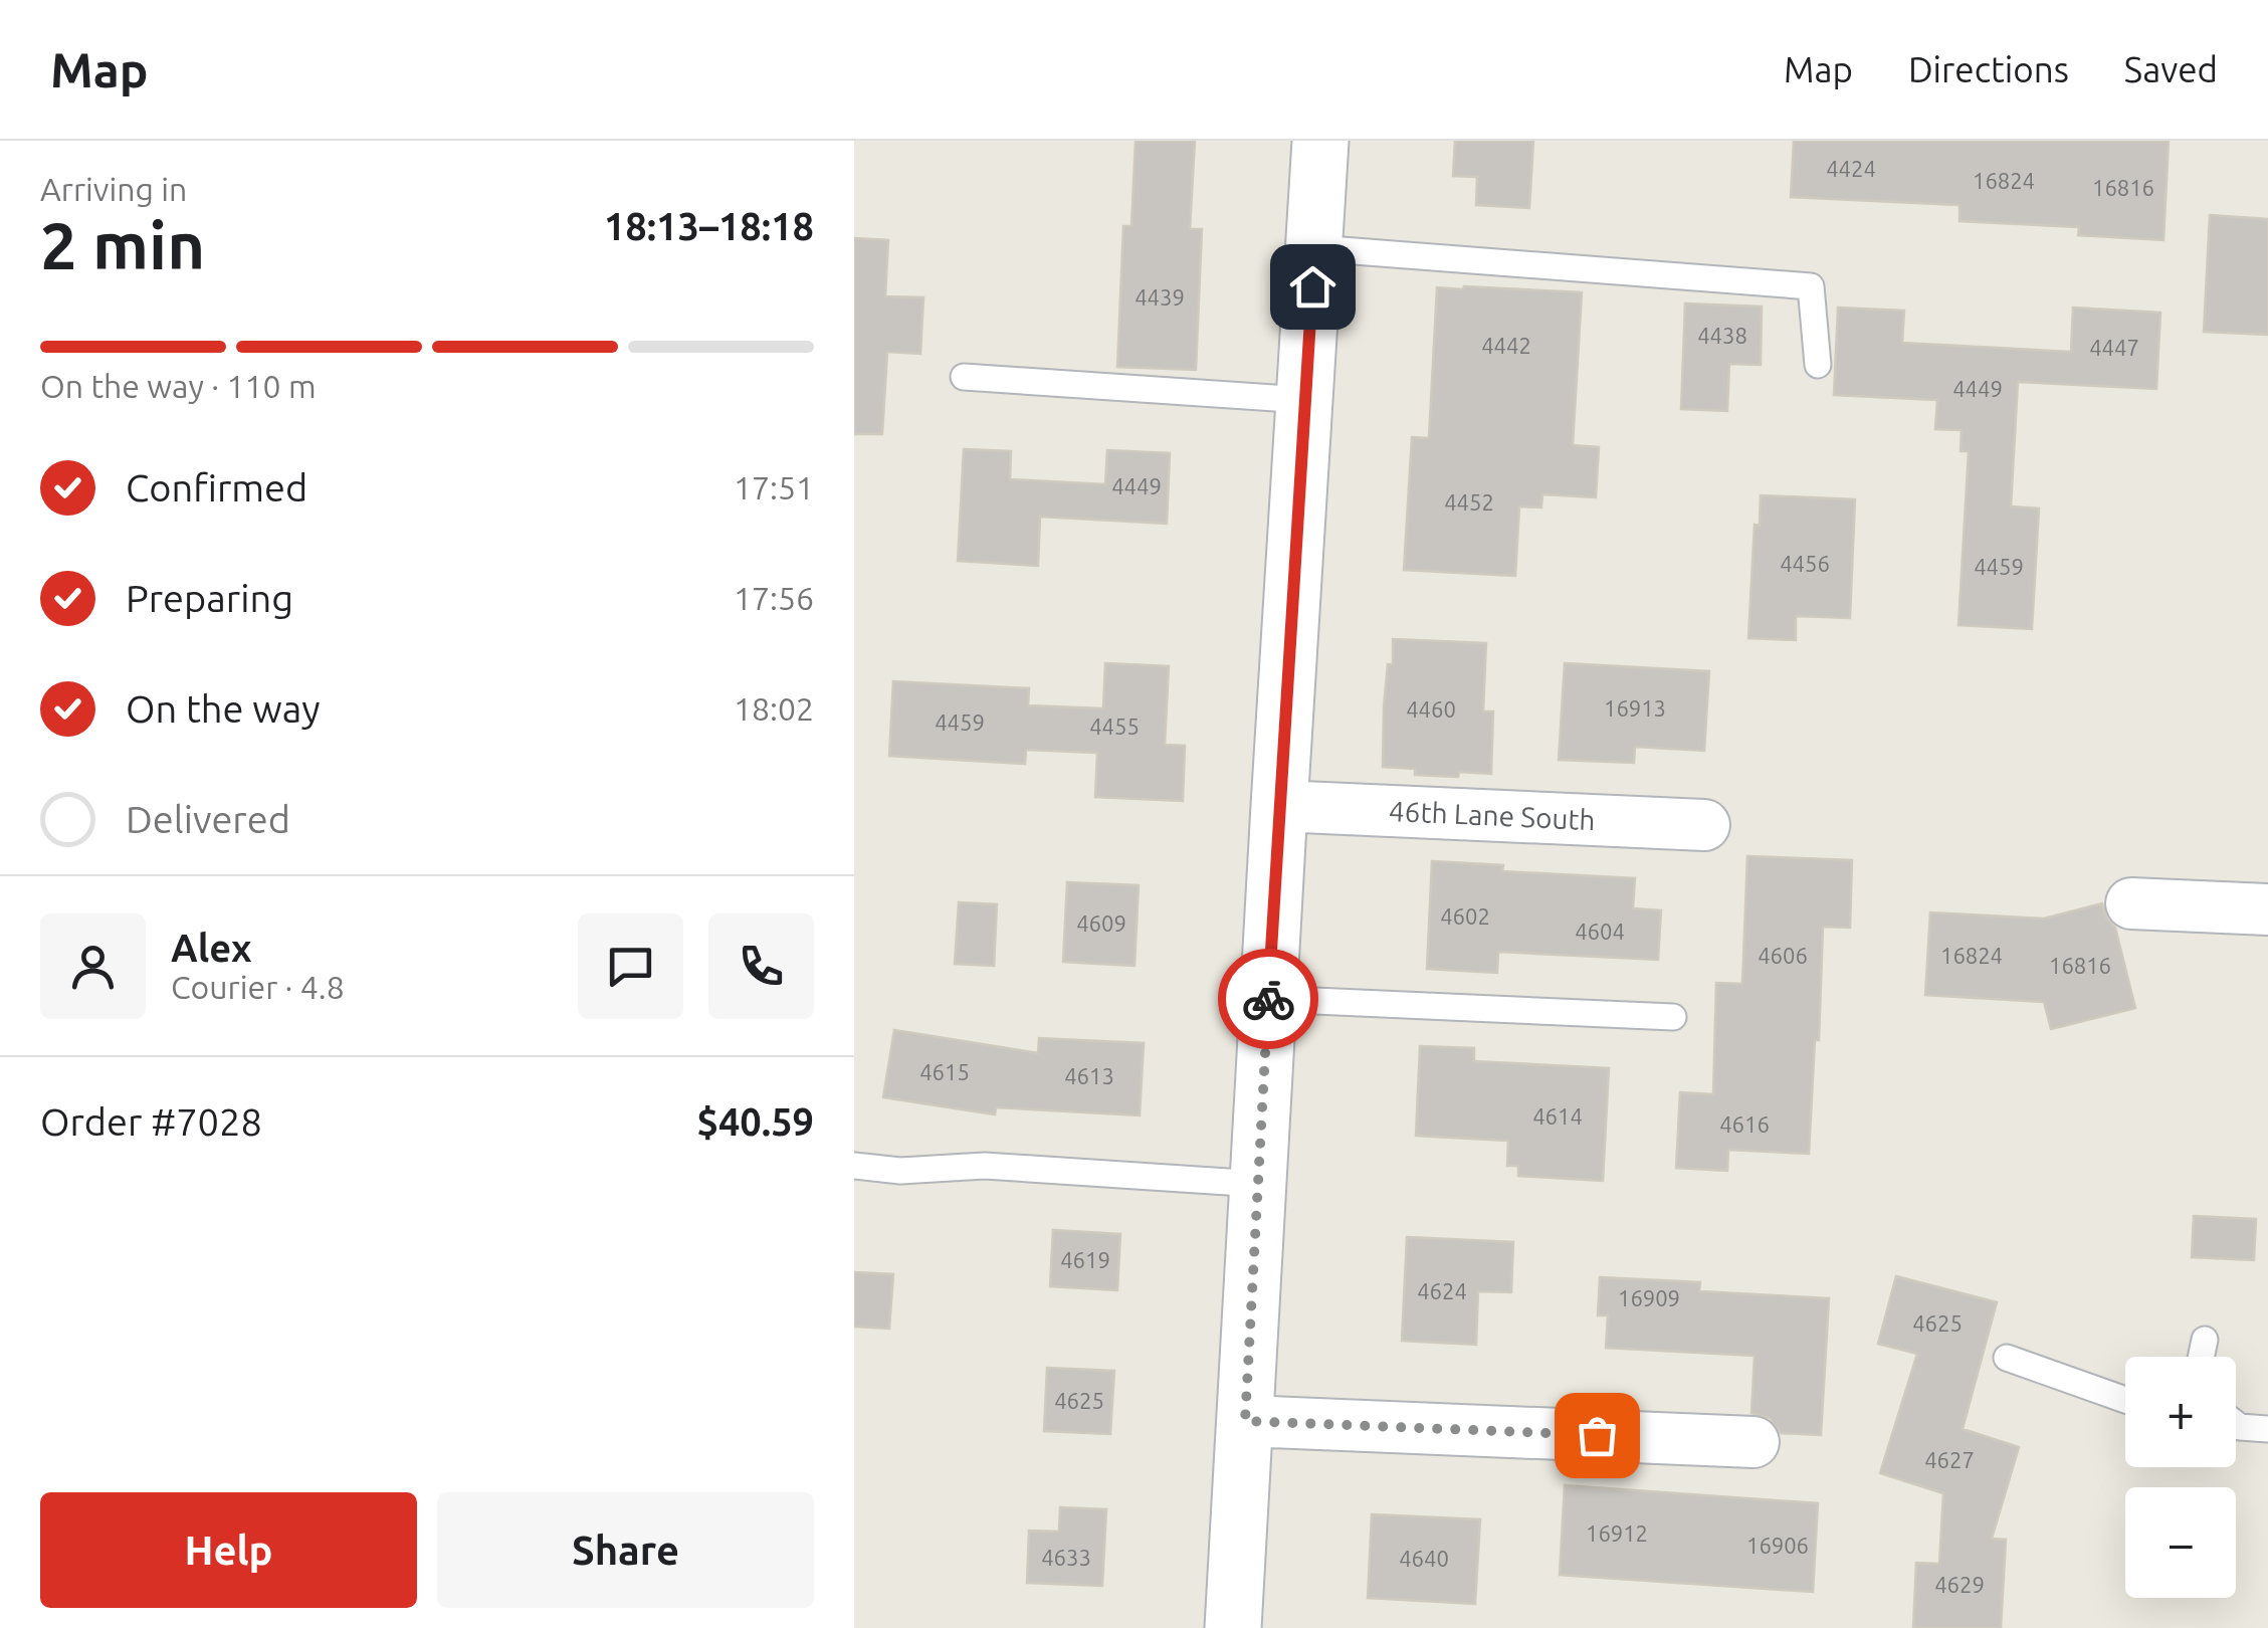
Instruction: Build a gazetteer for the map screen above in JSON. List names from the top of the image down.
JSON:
{
  "streets": {
    "street": ["46th Lane South"]
  },
  "house_numbers": [
    "4424",
    "16824",
    "16816",
    "4439",
    "4438",
    "4442",
    "4447",
    "4449",
    "4449",
    "4452",
    "4456",
    "4459",
    "16913",
    "4460",
    "4459",
    "4455",
    "4602",
    "4609",
    "4604",
    "4606",
    "16824",
    "16816",
    "4615",
    "4613",
    "4614",
    "4616",
    "4619",
    "4624",
    "16909",
    "4625",
    "4625",
    "4627",
    "16912",
    "16906",
    "4633",
    "4640",
    "4629"
  ],
  "page": {
    "header": "Map",
    "nav": ["Map", "Directions", "Saved"],
    "heading": ["2 min", "Arriving in", "18:13–18:18"],
    "panel": [
      "Alex",
      "Courier · 4.8",
      "Order #7028",
      "$40.59"
    ],
    "bar": "On the way · 110 m",
    "list": [
      ["Confirmed", "17:51"],
      ["Preparing", "17:56"],
      ["On the way", "18:02"],
      "Delivered"
    ],
    "map_buttons": ["+", "−"],
    "buttons": ["Help", "Share"]
  }
}
